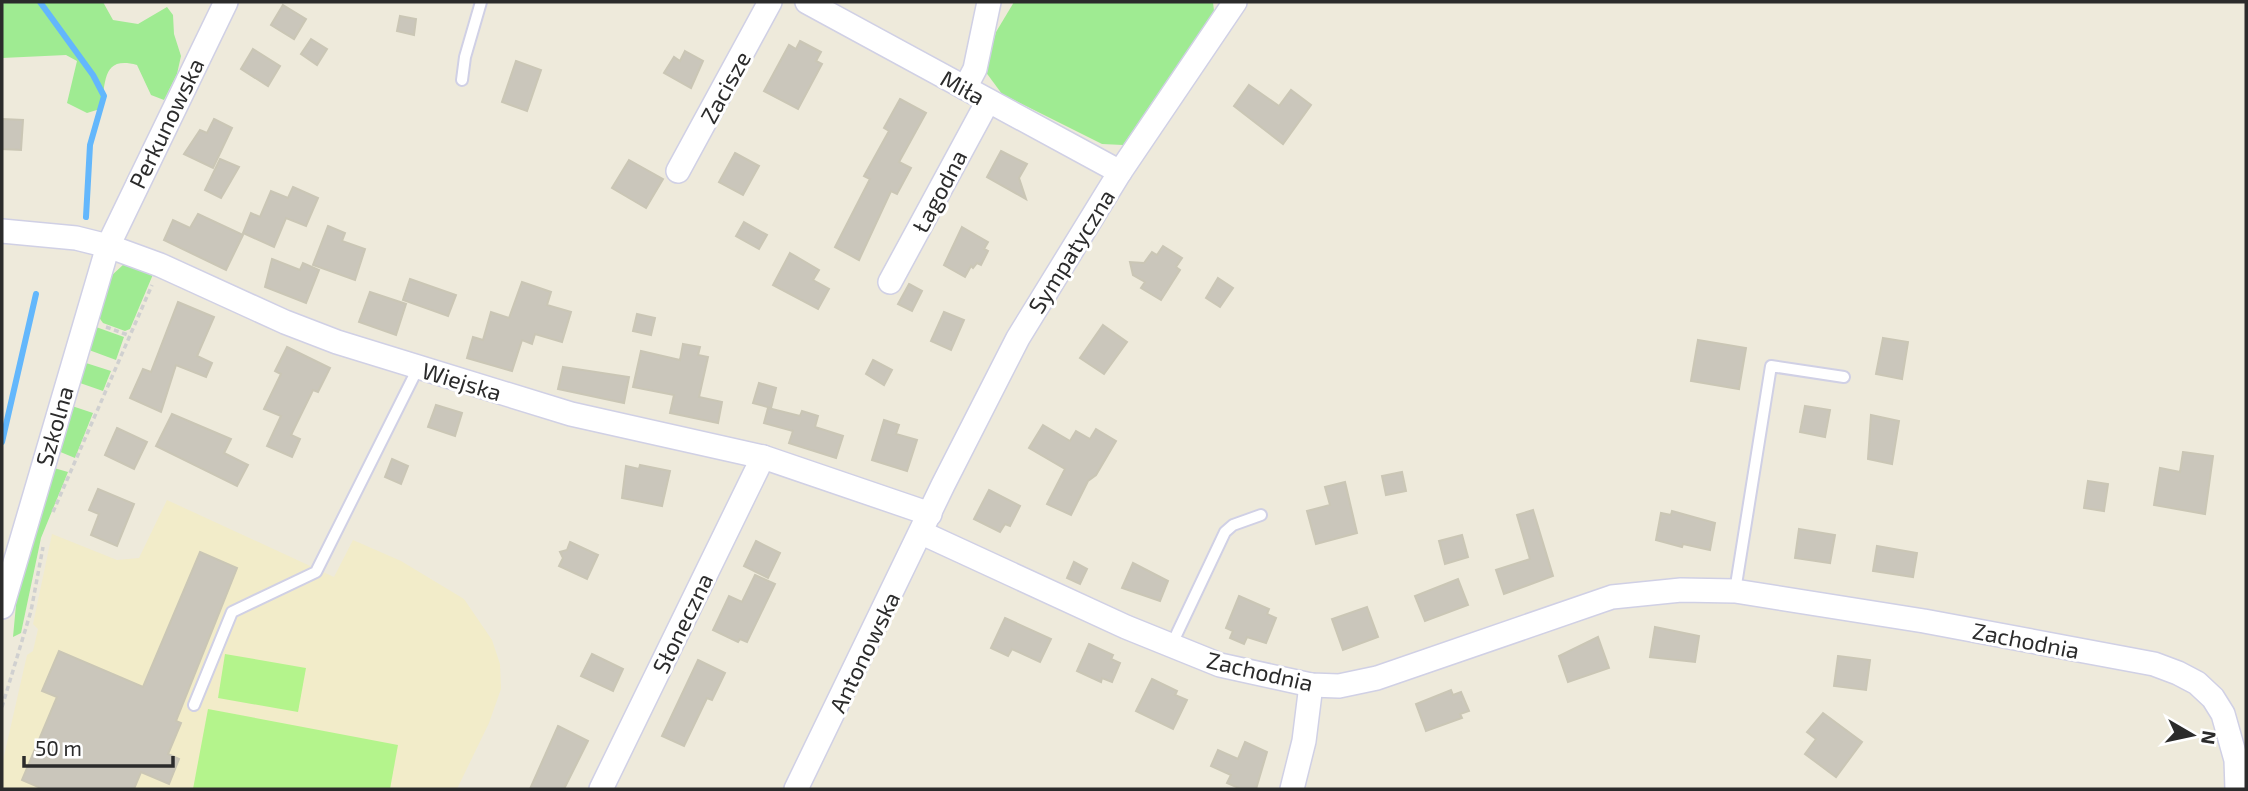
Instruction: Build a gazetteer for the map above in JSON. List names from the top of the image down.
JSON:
{
  "streets": {
    "street": [
      "Zacisze",
      "Miła",
      "Perkunowska",
      "Łagodna",
      "Sympatyczna",
      "Wiejska",
      "Szkolna",
      "Słoneczna",
      "Zachodnia",
      "Antonowska"
    ]
  },
  "crossings": [
    ["Miła", "Łagodna"],
    ["Miła", "Sympatyczna"],
    ["Perkunowska", "Wiejska"],
    ["Perkunowska", "Szkolna"],
    ["Sympatyczna", "Wiejska"],
    ["Sympatyczna", "Zachodnia"],
    ["Sympatyczna", "Antonowska"],
    ["Wiejska", "Szkolna"],
    ["Wiejska", "Słoneczna"],
    ["Wiejska", "Zachodnia"],
    ["Wiejska", "Antonowska"],
    ["Zachodnia", "Antonowska"]
  ],
  "scale_bar": "50 m",
  "north": "right"
}
